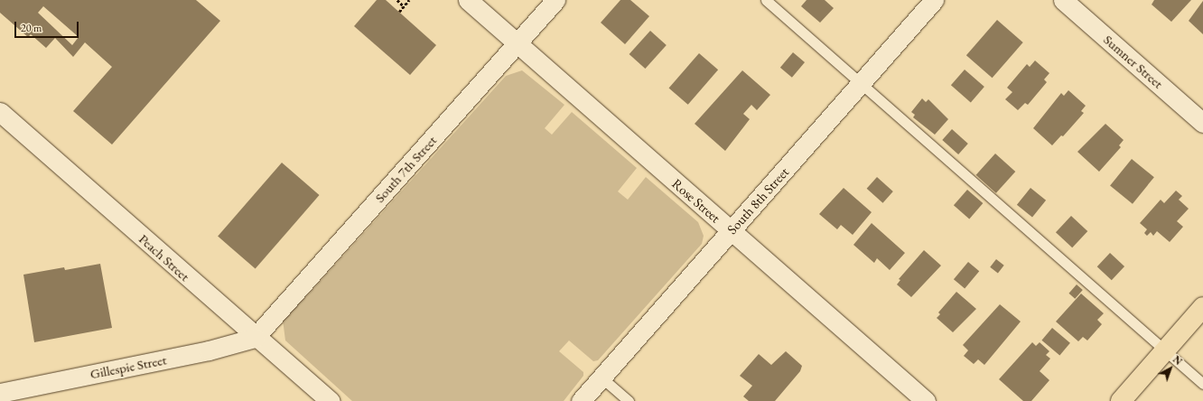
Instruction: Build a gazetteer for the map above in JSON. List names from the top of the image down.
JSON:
{
  "streets": {
    "street": [
      "Sumner Street",
      "South 7th Street",
      "Rose Street",
      "South 8th Street",
      "Peach Street",
      "Gillespie Street"
    ]
  },
  "crossings": [
    ["South 7th Street", "Rose Street"],
    ["South 7th Street", "Peach Street"],
    ["South 7th Street", "Gillespie Street"],
    ["Rose Street", "South 8th Street"],
    ["Peach Street", "Gillespie Street"]
  ],
  "scale_bar": "20 m",
  "north": "top right"
}
